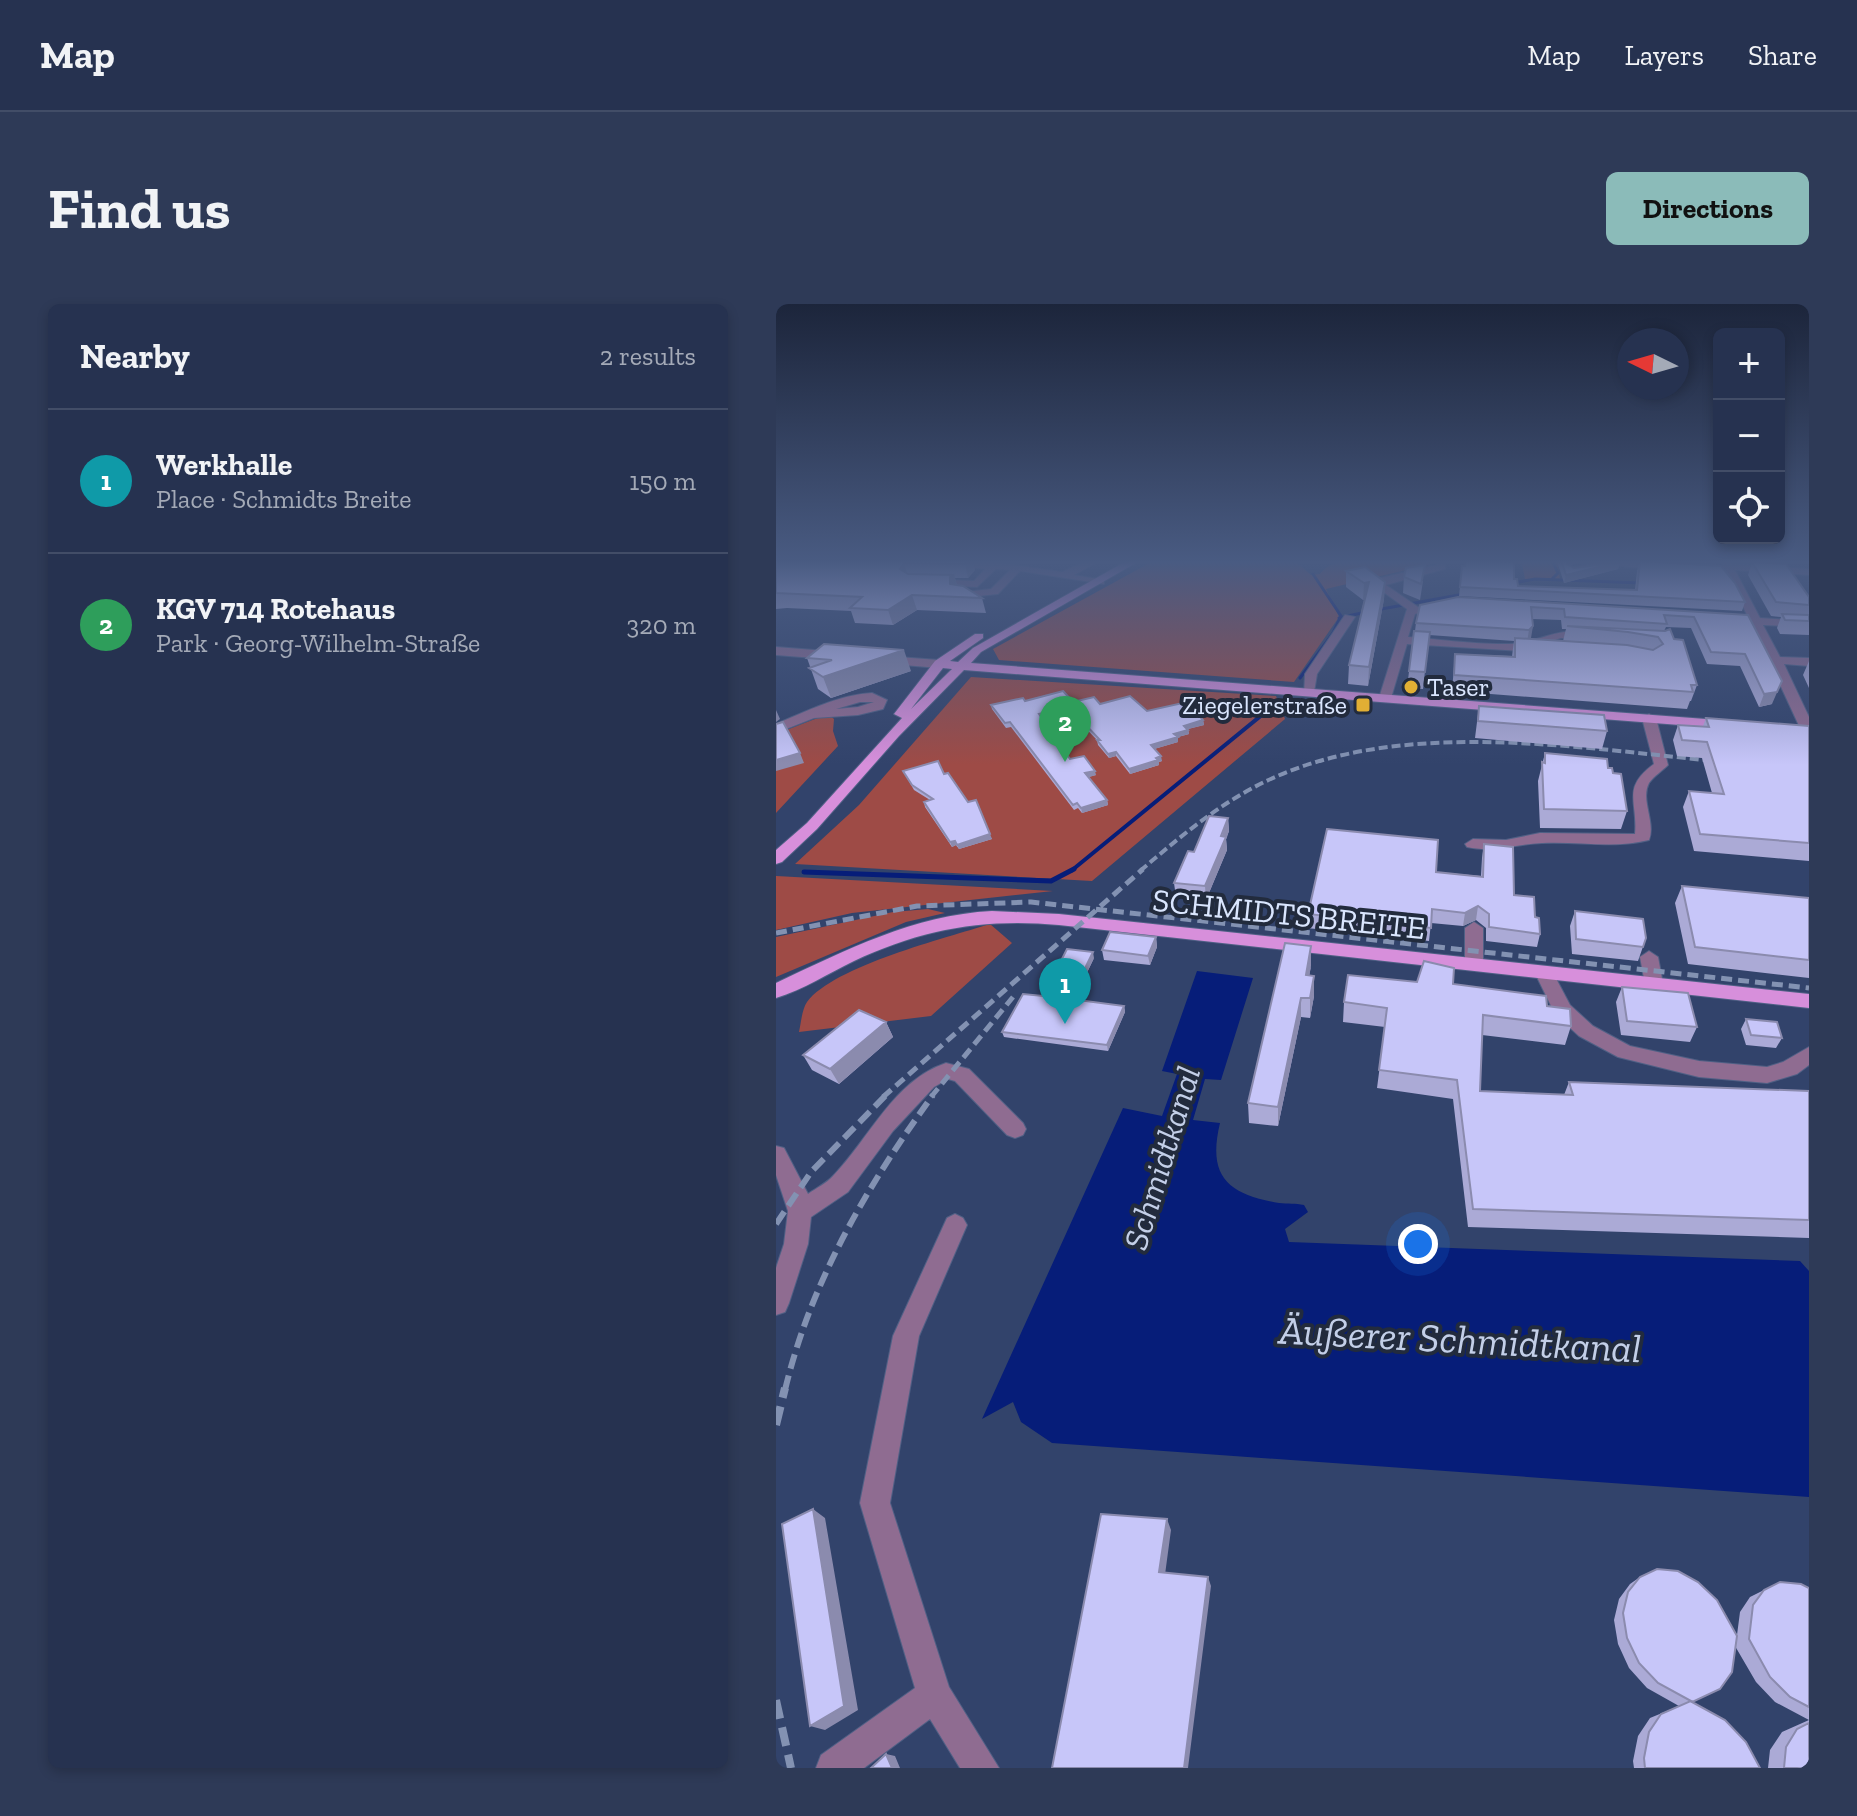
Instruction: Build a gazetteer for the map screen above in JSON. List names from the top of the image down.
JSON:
{
  "streets": {
    "main road": ["SCHMIDTS BREITE"]
  },
  "water": ["Schmidtkanal", "Äußerer Schmidtkanal"],
  "places": {
    "other": ["Taser"],
    "transit": ["Ziegelerstraße"]
  },
  "north": "left",
  "page": {
    "header": "Map",
    "nav": ["Map", "Layers", "Share"],
    "buttons": "Directions",
    "title": "Find us",
    "heading": ["Nearby", "2 results"],
    "map_buttons": ["+", "−"],
    "list": [
      {
        "mark": "1",
        "name": "Werkhalle",
        "note": "Place · Schmidts Breite",
        "value": "150 m"
      },
      {
        "mark": "2",
        "name": "KGV 714 Rotehaus",
        "note": "Park · Georg-Wilhelm-Straße",
        "value": "320 m"
      }
    ],
    "pins": ["2", "1"]
  }
}
